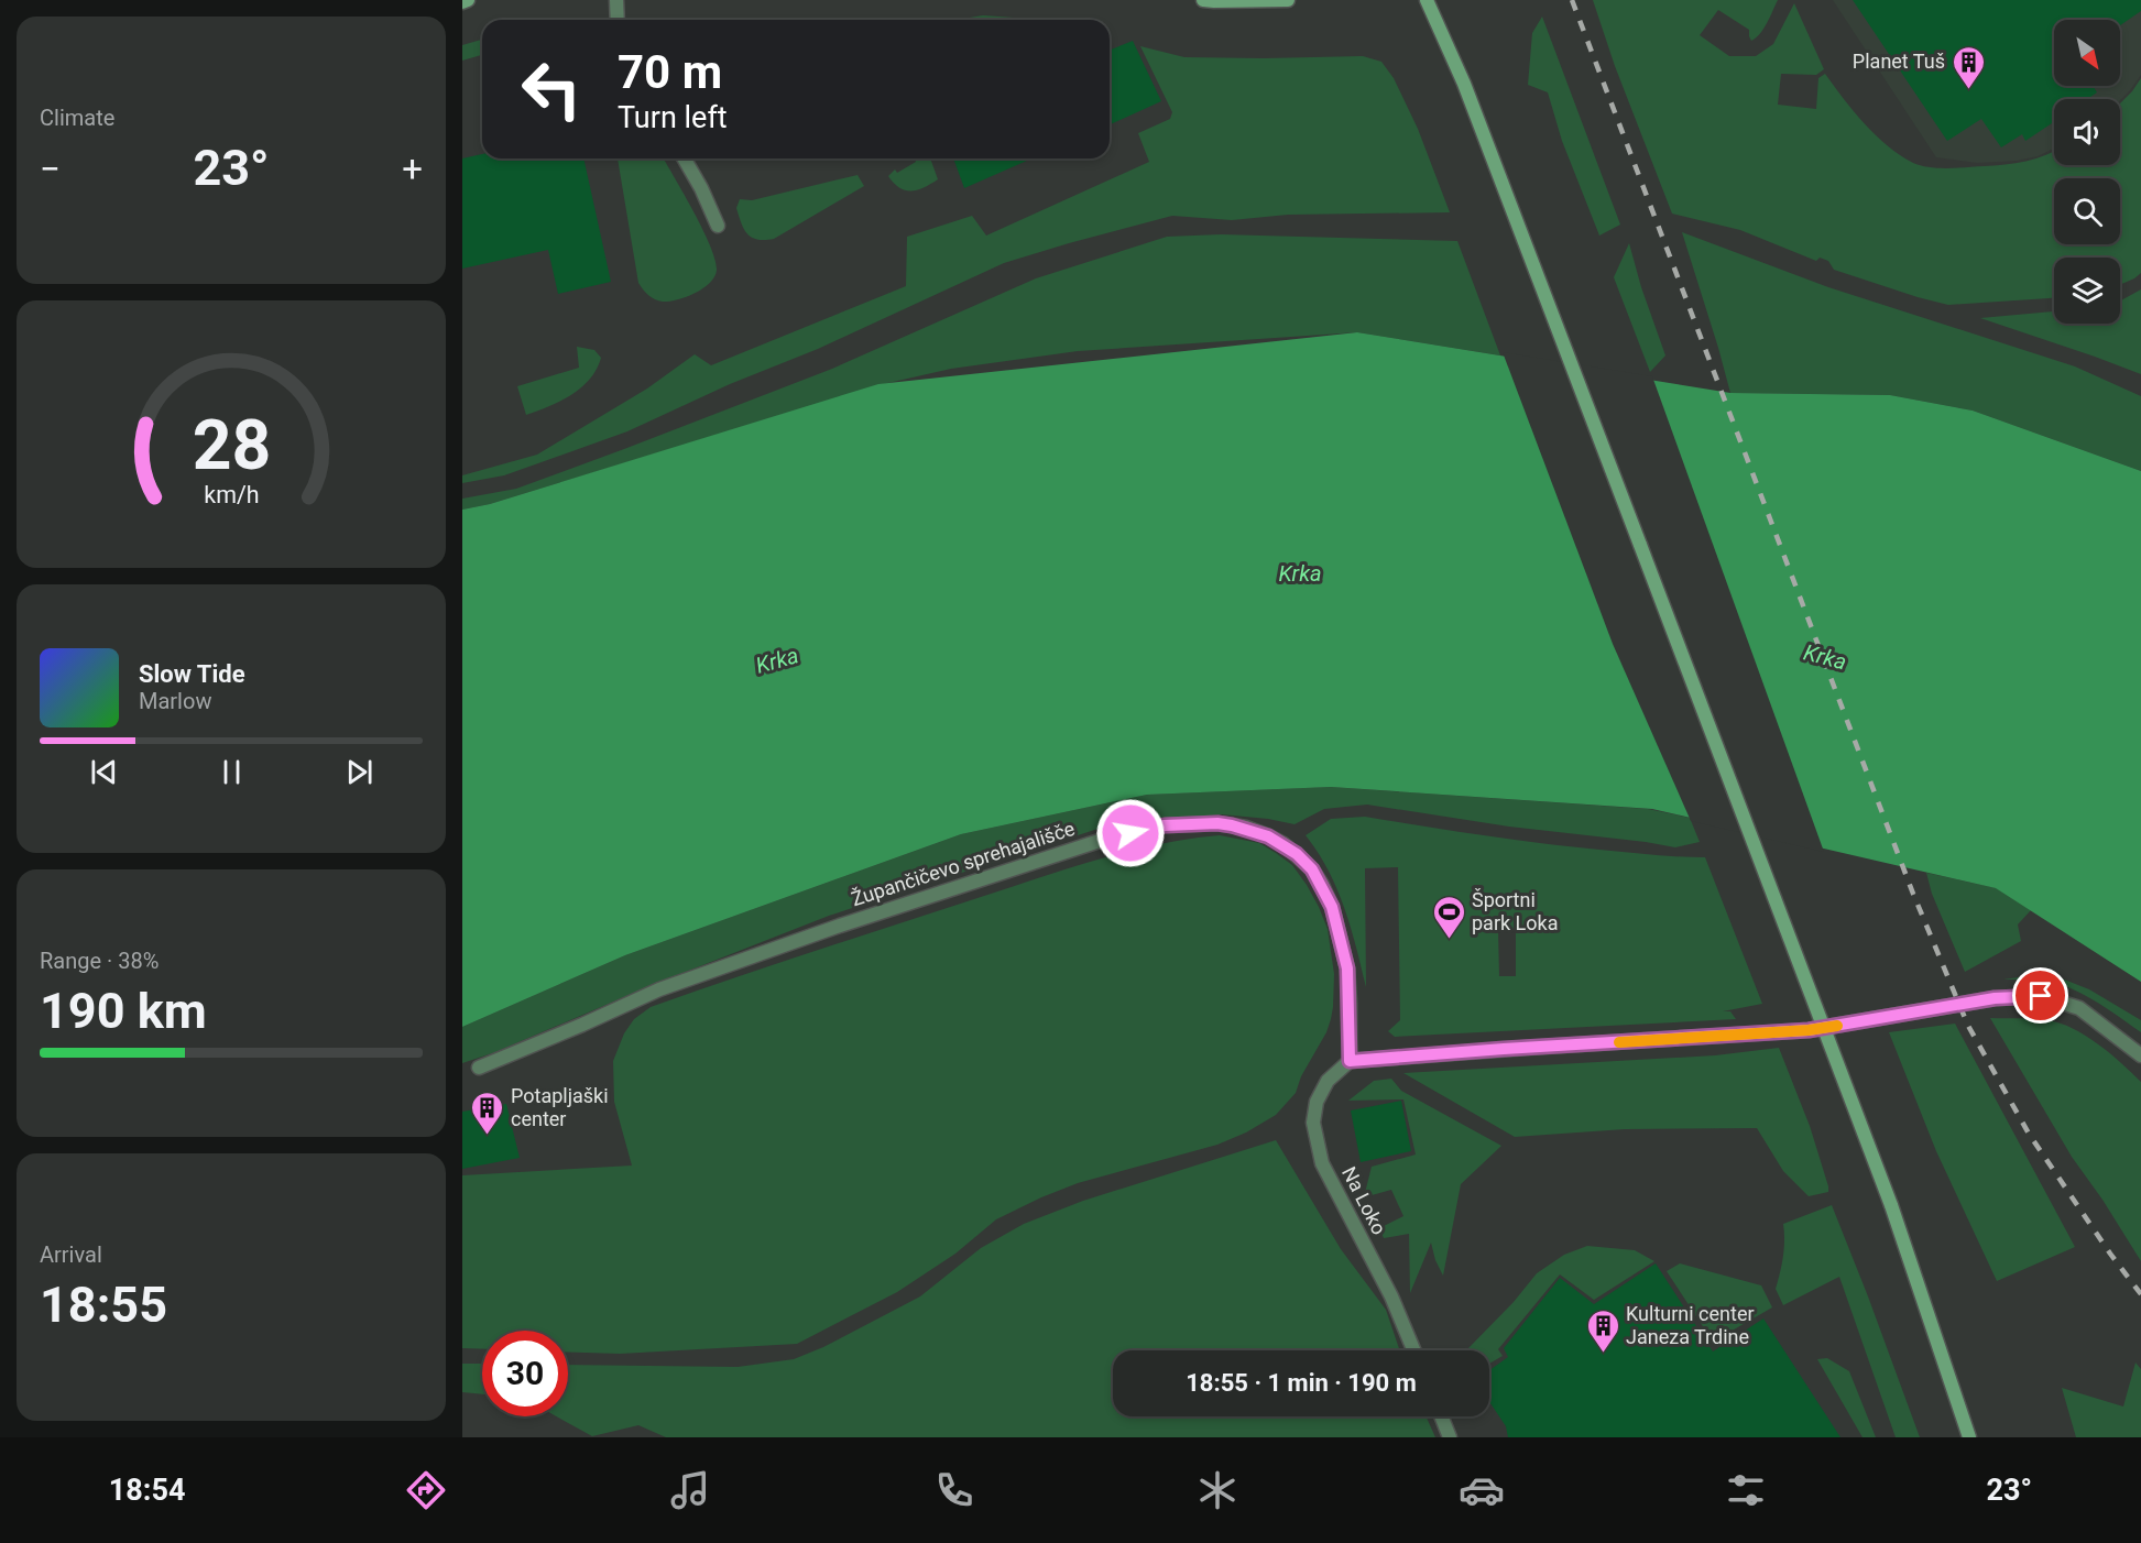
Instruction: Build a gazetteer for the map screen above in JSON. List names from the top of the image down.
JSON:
{
  "streets": {
    "street": ["Župančičevo sprehajališče", "Na Loko"]
  },
  "crossings": [
    ["Župančičevo sprehajališče", "Na Loko"]
  ],
  "water": ["Krka"],
  "places": {
    "building": ["Planet Tuš", "Potapljaški center", "Kulturni center Janeza Trdine"],
    "sports": ["Športni park Loka"]
  },
  "north": "bottom right",
  "page": {
    "tile": [
      "Climate",
      ["Range · 38%", "190 km"],
      ["Arrival", "18:55"]
    ],
    "turn": ["70 m", "Turn left"],
    "heat": ["−", "23°", "+"],
    "song": ["Slow Tide", "Marlow"],
    "limit": "30",
    "trip": "18:55 · 1 min · 190 m",
    "tabs": ["18:54", "23°"],
    "gauge": ["28", "km/h"]
  }
}
